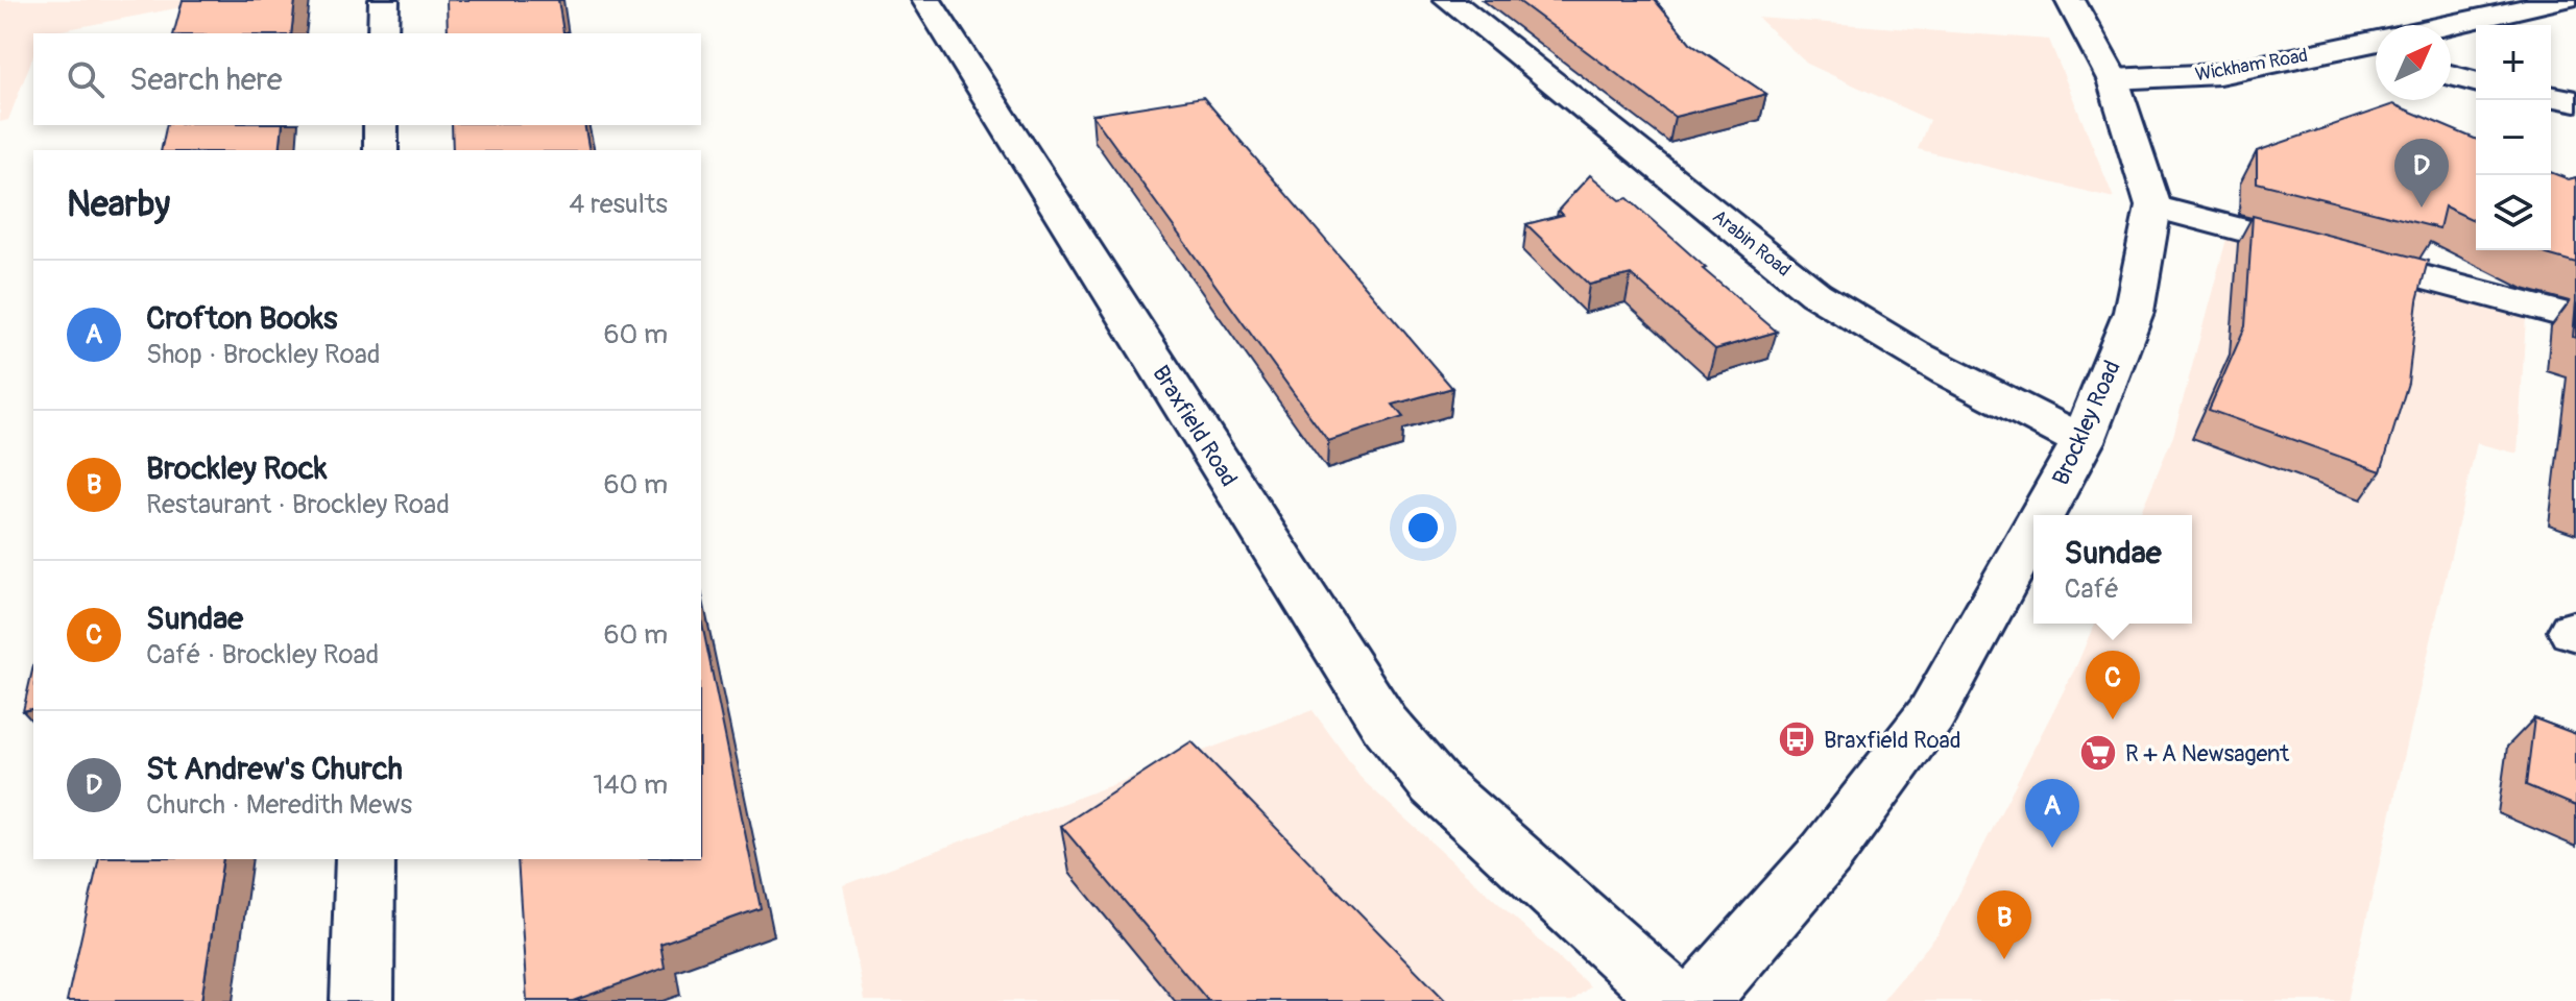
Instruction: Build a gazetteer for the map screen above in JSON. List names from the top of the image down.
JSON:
{
  "streets": {
    "street": [
      "Wickham Road",
      "Arabin Road",
      "Brockley Road",
      "Braxfield Road"
    ]
  },
  "crossings": [
    ["Wickham Road", "Brockley Road"],
    ["Arabin Road", "Brockley Road"]
  ],
  "places": {
    "bus stop": ["Braxfield Road"],
    "supermarket": ["R + A Newsagent"]
  },
  "north": "top right",
  "page": {
    "map_buttons": ["+", "−"],
    "search": "Search here",
    "pins": [
      "D",
      "C",
      "A",
      "B"
    ],
    "heading": ["Nearby", "4 results"],
    "list": [
      {
        "mark": "A",
        "name": "Crofton Books",
        "note": "Shop · Brockley Road",
        "value": "60 m"
      },
      {
        "mark": "B",
        "name": "Brockley Rock",
        "note": "Restaurant · Brockley Road",
        "value": "60 m"
      },
      {
        "mark": "C",
        "name": "Sundae",
        "note": "Café · Brockley Road",
        "value": "60 m"
      },
      {
        "mark": "D",
        "name": "St Andrew's Church",
        "note": "Church · Meredith Mews",
        "value": "140 m"
      }
    ],
    "popup": ["Sundae", "Café"]
  }
}
